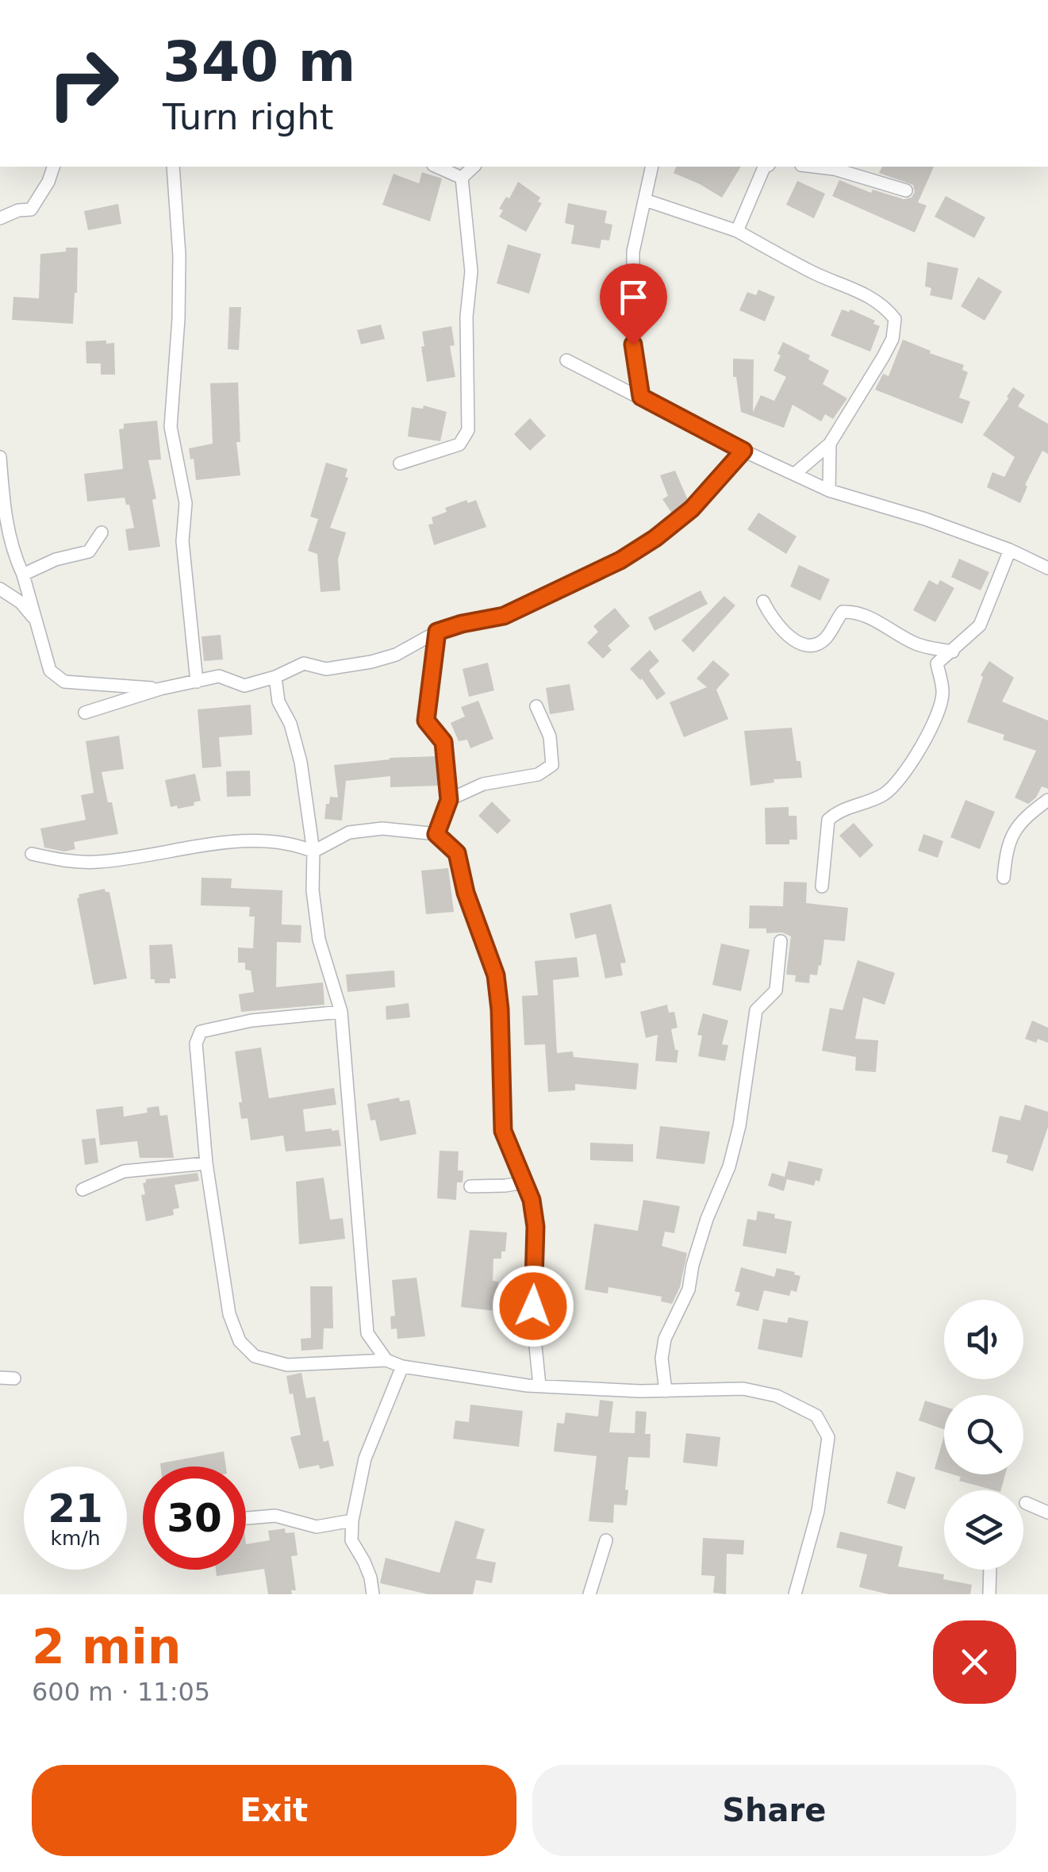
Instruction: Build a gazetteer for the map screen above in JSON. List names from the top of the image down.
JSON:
{
  "page": {
    "turn": ["340 m", "Turn right"],
    "speed": "21 km/h",
    "limit": "30",
    "heading": ["2 min", "600 m · 11:05"],
    "buttons": ["Exit", "Share"]
  }
}
